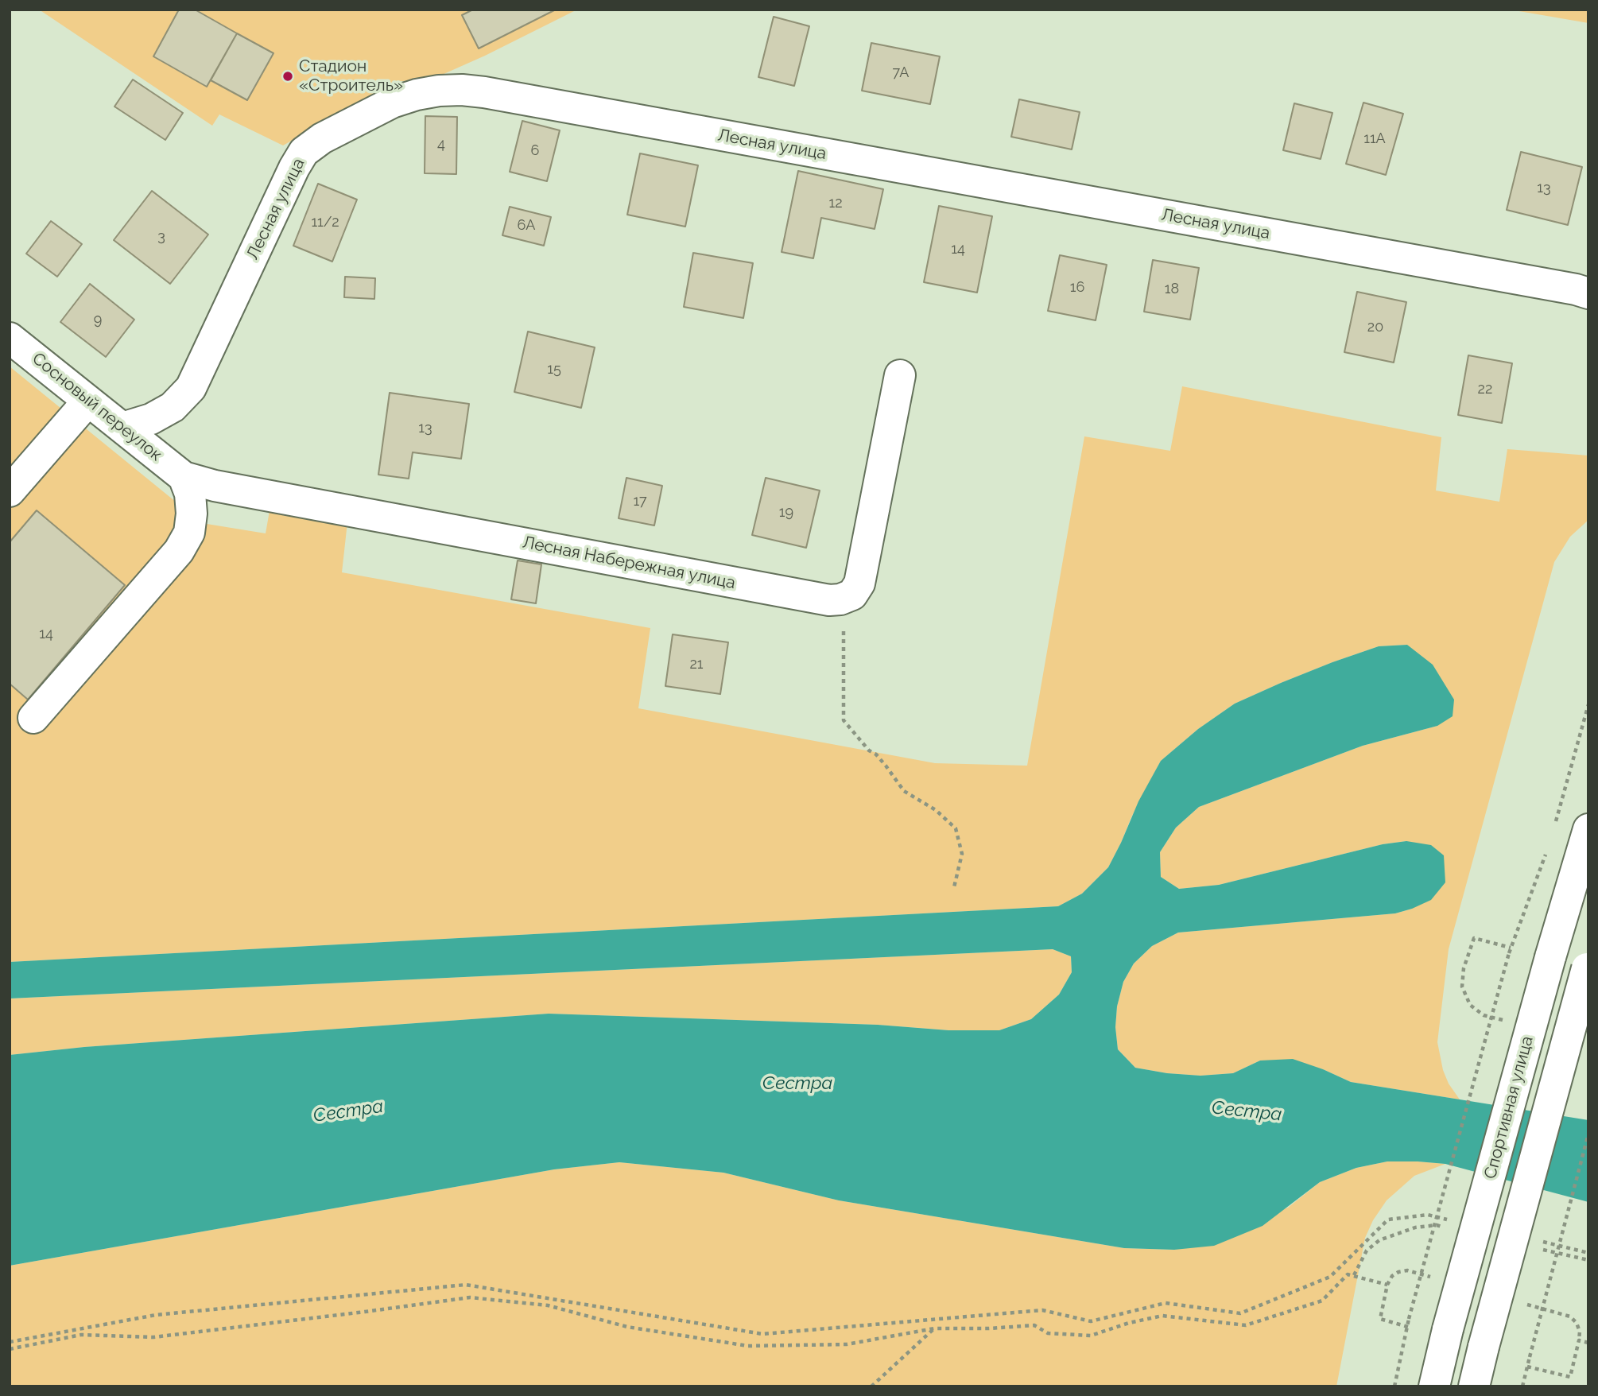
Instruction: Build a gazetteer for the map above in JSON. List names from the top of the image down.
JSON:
{
  "streets": {
    "main road": [
      "Лесная улица",
      "Сосновый переулок",
      "Лесная Набережная улица",
      "Спортивная улица"
    ]
  },
  "crossings": [
    ["Лесная улица", "Сосновый переулок"],
    ["Сосновый переулок", "Лесная Набережная улица"]
  ],
  "water": ["Сестра"],
  "places": ["Стадион «Строитель»"],
  "house_numbers": [
    "7А",
    "11А",
    "4",
    "6",
    "13",
    "12",
    "11/2",
    "6А",
    "3",
    "14",
    "16",
    "18",
    "9",
    "20",
    "15",
    "22",
    "13",
    "17",
    "19",
    "14",
    "21"
  ]
}
